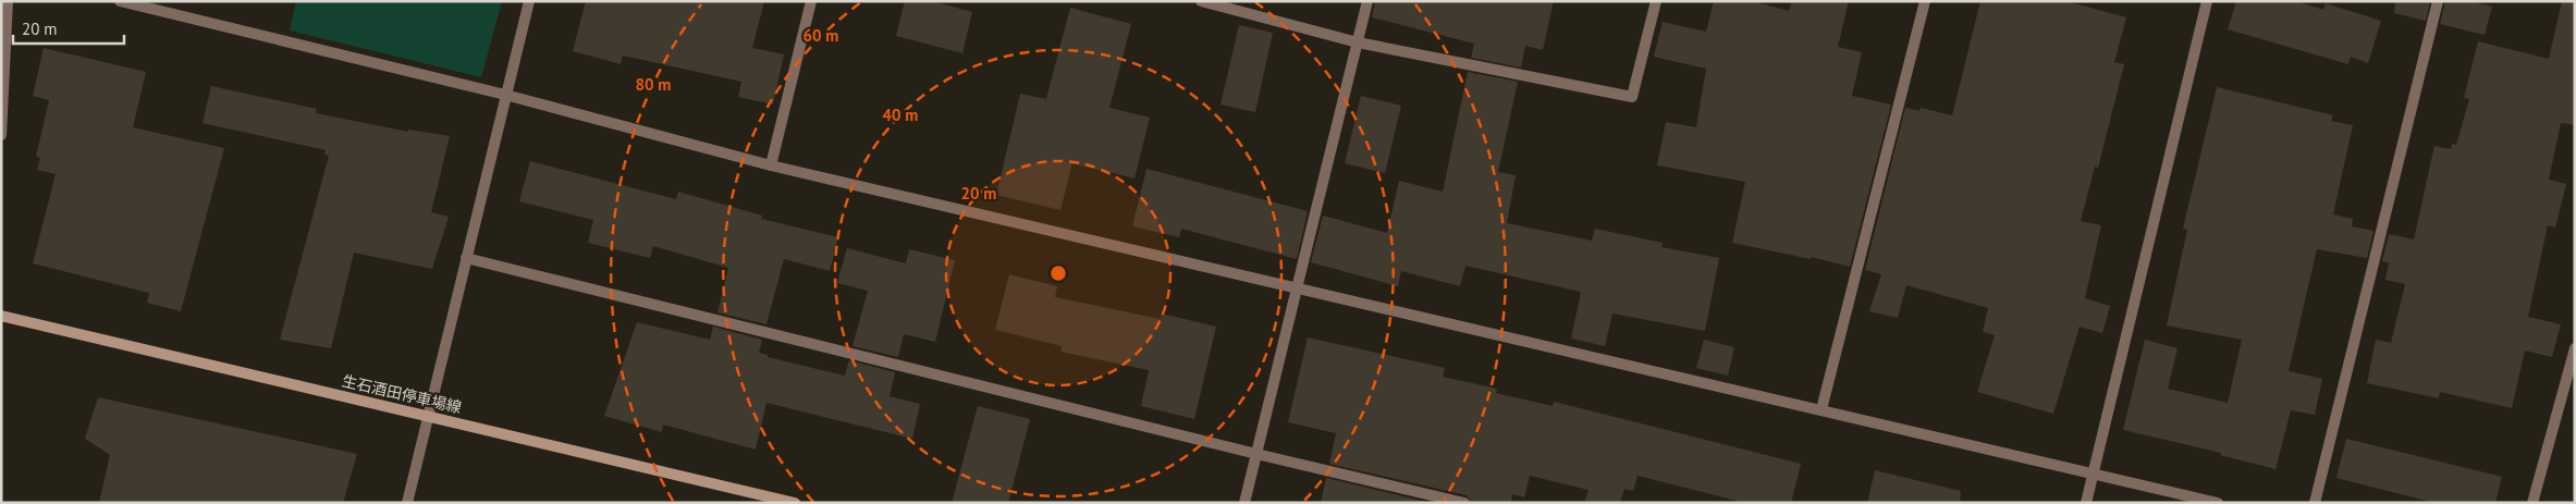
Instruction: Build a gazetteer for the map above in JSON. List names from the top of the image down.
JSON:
{
  "streets": {
    "main road": ["生石酒田停車場線"]
  },
  "scale_bar": "20 m",
  "rings": [
    "60 m",
    "80 m",
    "40 m",
    "20 m"
  ]
}
